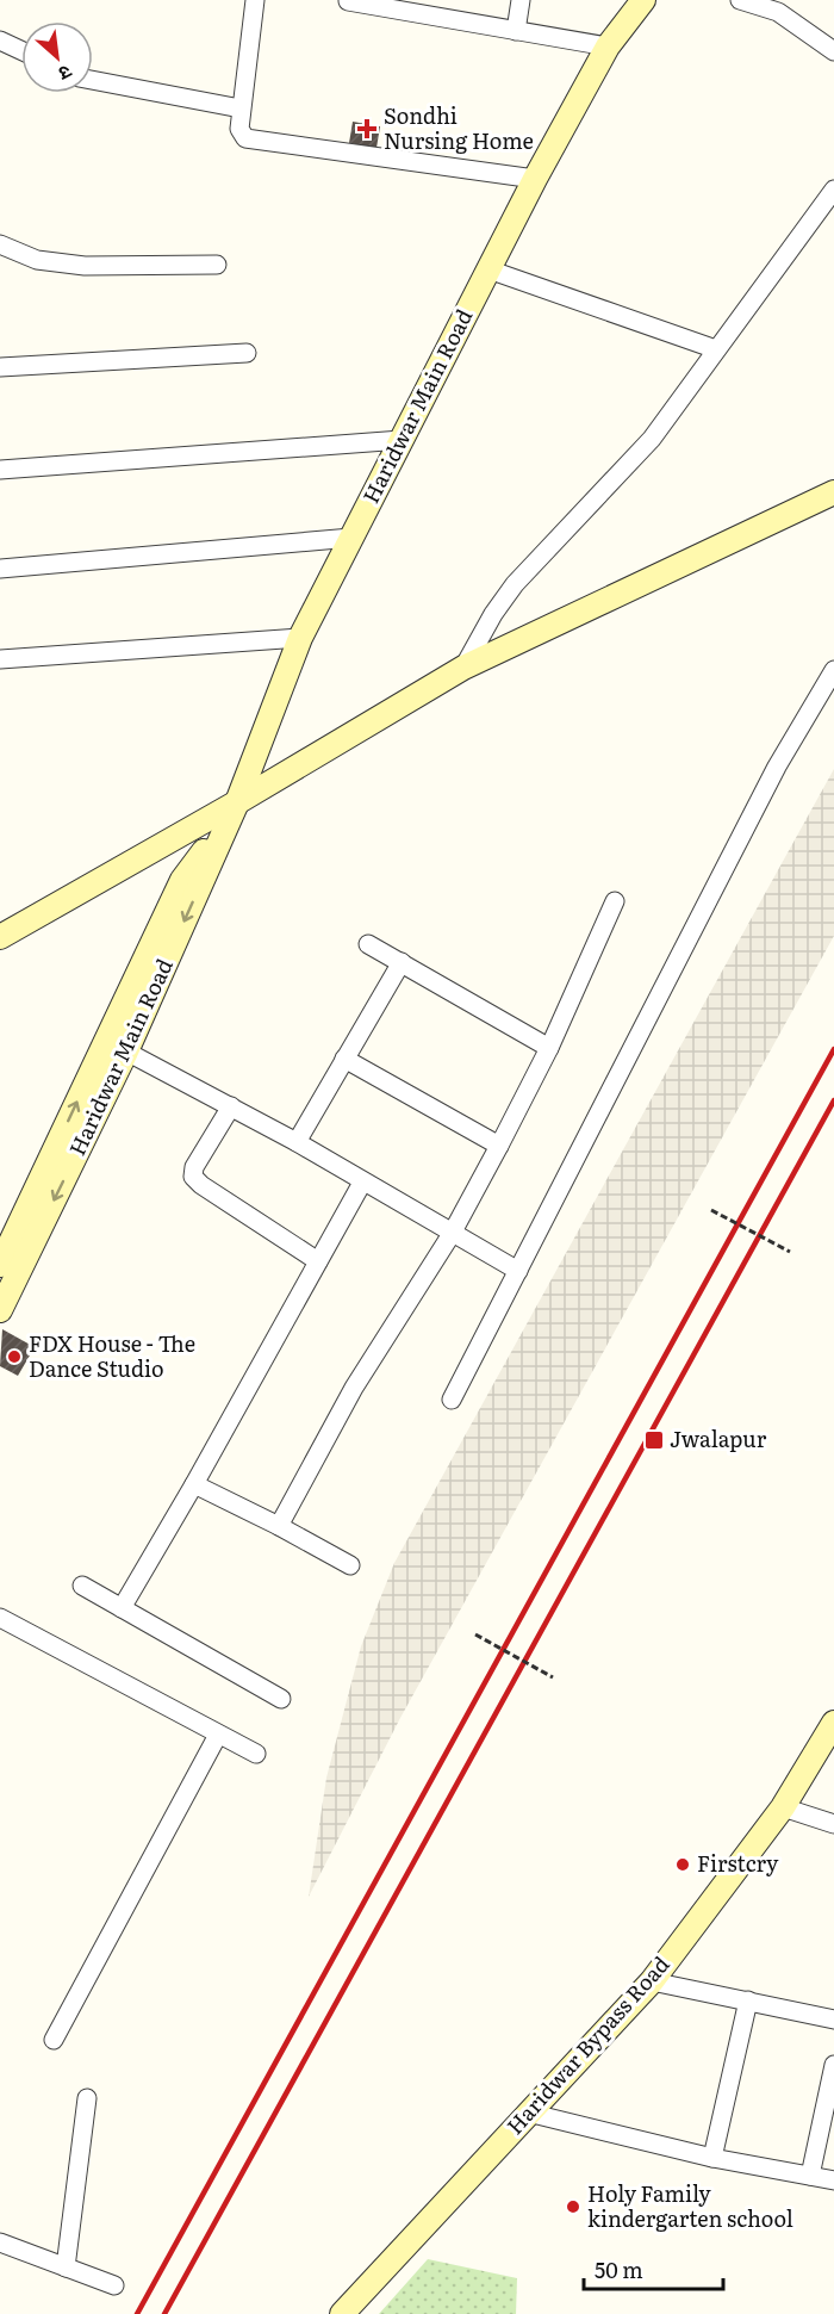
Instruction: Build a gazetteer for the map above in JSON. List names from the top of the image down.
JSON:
{
  "streets": {
    "main road": ["Haridwar Main Road", "Haridwar Bypass Road"]
  },
  "places": {
    "health": ["Sondhi Nursing Home"],
    "other": ["FDX House - The Dance Studio", "Firstcry", "Holy Family kindergarten school"],
    "transit": ["Jwalapur"]
  },
  "scale_bar": "50 m",
  "north": "bottom right"
}
